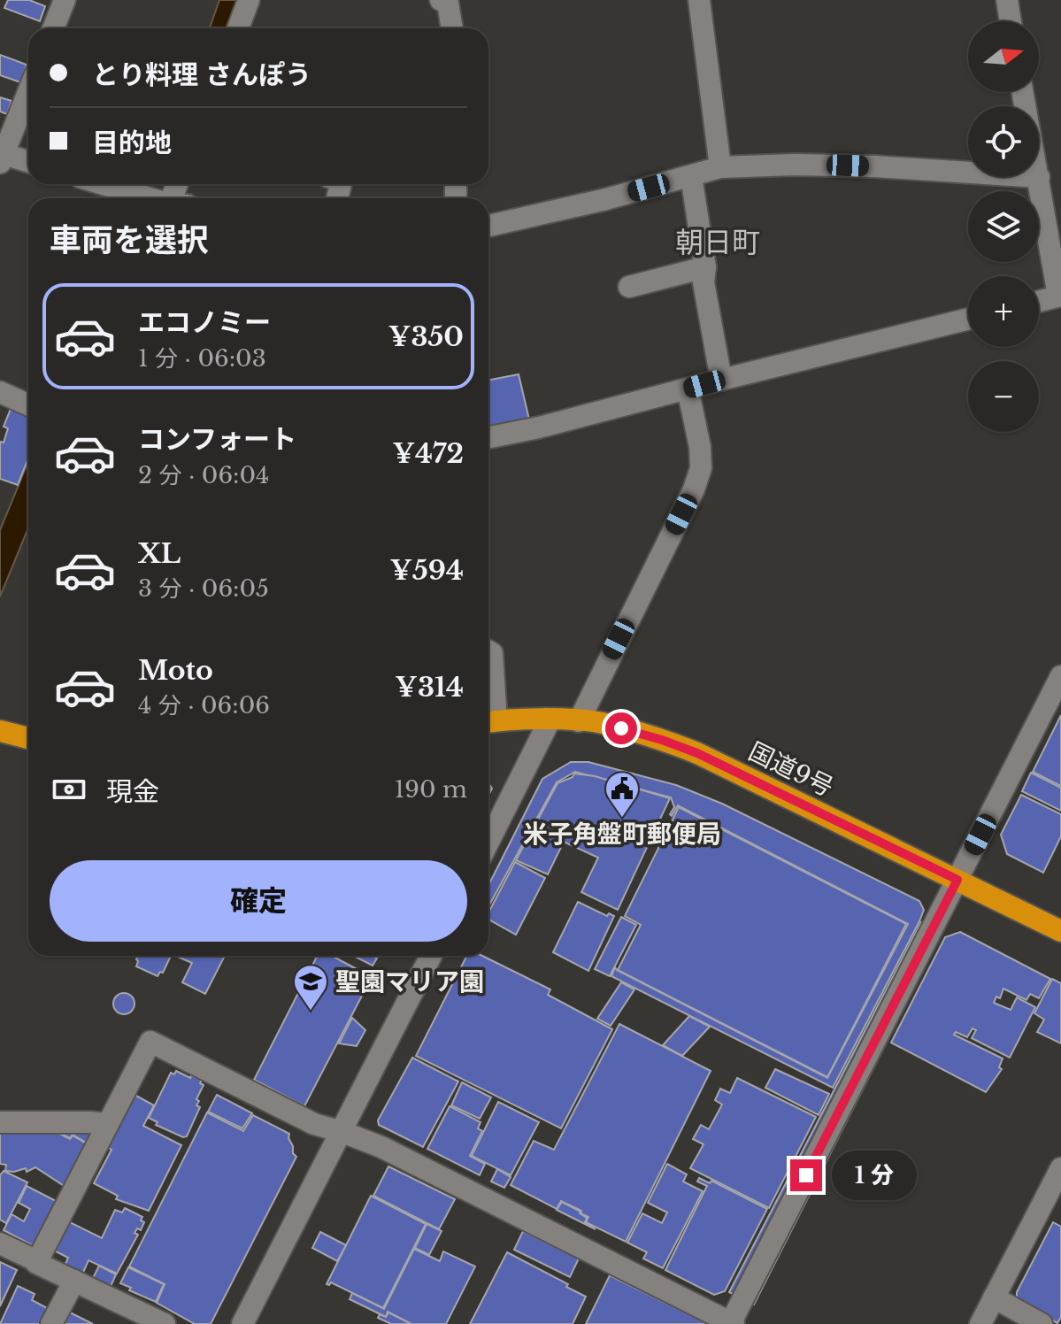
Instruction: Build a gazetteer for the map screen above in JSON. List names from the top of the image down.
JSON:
{
  "streets": {
    "highway": ["国道9号"]
  },
  "districts": ["朝日町"],
  "places": {
    "public building": ["米子角盤町郵便局"],
    "school or university": ["聖園マリア園"]
  },
  "north": "right",
  "page": {
    "map_buttons": ["+", "−"],
    "banner": ["とり料理 さんぽう", "目的地"],
    "heading": "車両を選択",
    "list": [
      {
        "name": "エコノミー",
        "note": "1 分 · 06:03",
        "value": "¥350"
      },
      {
        "name": "コンフォート",
        "note": "2 分 · 06:04",
        "value": "¥472"
      },
      {
        "name": "XL",
        "note": "3 分 · 06:05",
        "value": "¥594"
      },
      {
        "name": "Moto",
        "note": "4 分 · 06:06",
        "value": "¥314"
      }
    ],
    "pay": ["現金", "190 m"],
    "buttons": "確定",
    "bubble": "1 分"
  }
}
